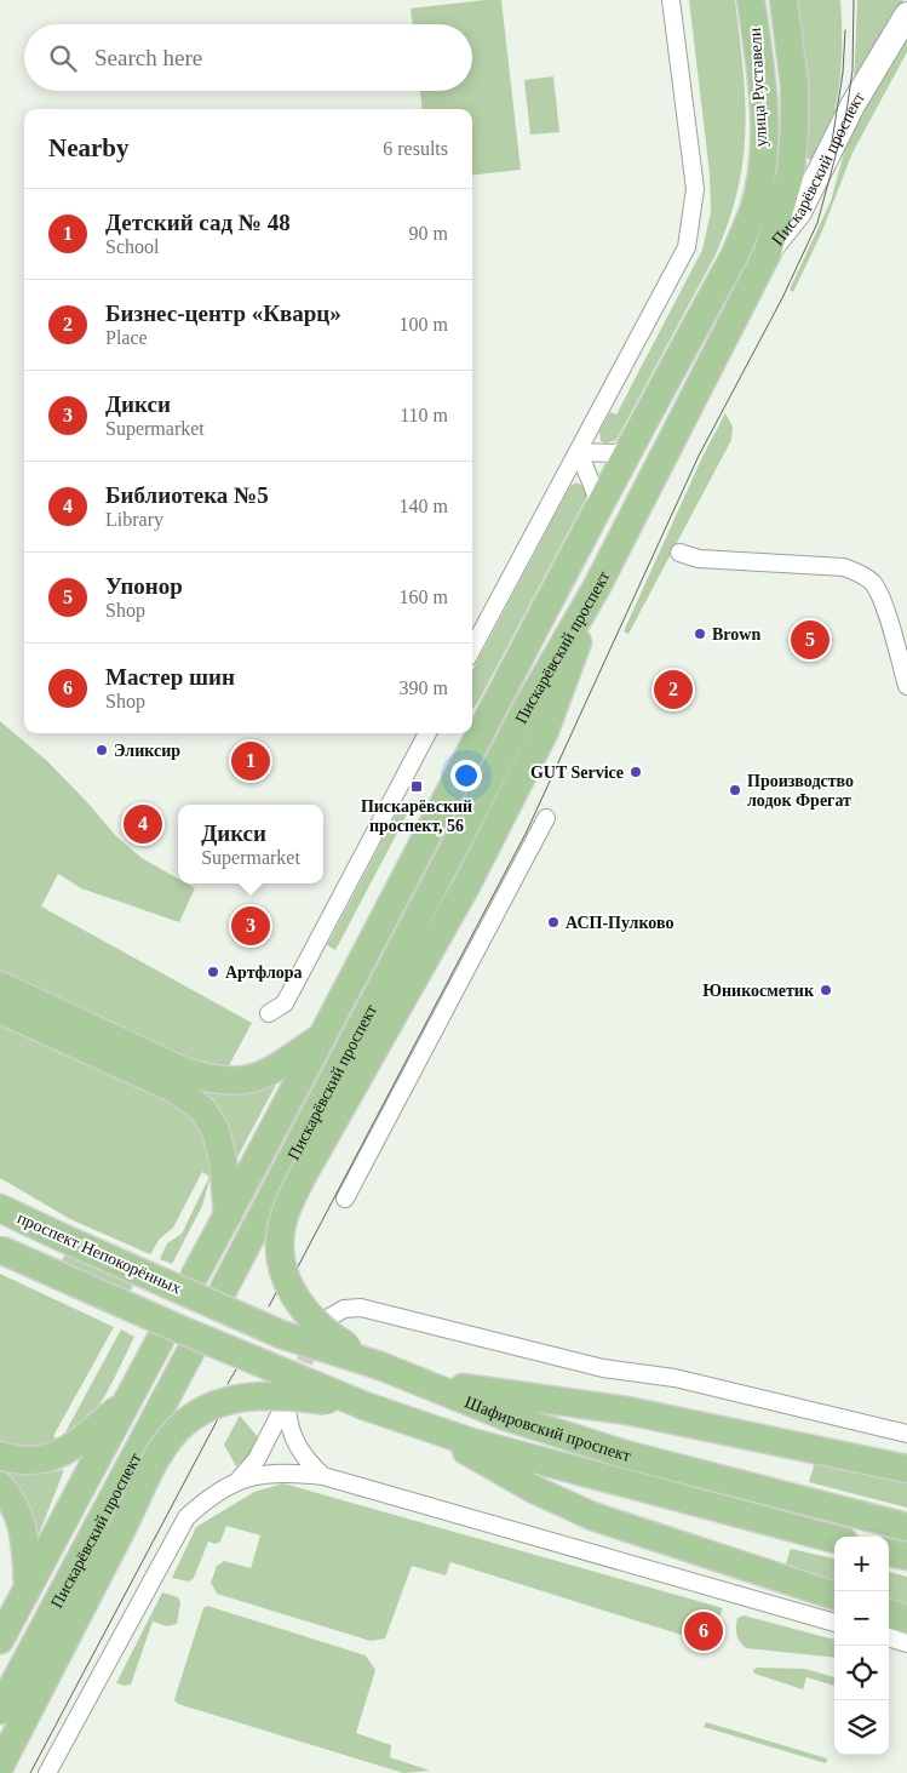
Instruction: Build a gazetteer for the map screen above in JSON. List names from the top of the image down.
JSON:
{
  "streets": {
    "main road": [
      "улица Руставели",
      "Пискарёвский проспект",
      "проспект Непокорённых",
      "Шафировский проспект"
    ]
  },
  "crossings": [
    ["улица Руставели", "Пискарёвский проспект"],
    ["Пискарёвский проспект", "проспект Непокорённых"],
    ["Пискарёвский проспект", "Шафировский проспект"],
    ["проспект Непокорённых", "Шафировский проспект"]
  ],
  "places": {
    "other": [
      "Brown",
      "Эликсир",
      "GUT Service",
      "Производство лодок Фрегат",
      "АСП-Пулково",
      "Артфлора",
      "Юникосметик"
    ],
    "transit": ["Пискарёвский проспект, 56"]
  },
  "page": {
    "search": "Search here",
    "heading": ["Nearby", "6 results"],
    "list": [
      {
        "mark": "1",
        "name": "Детский сад № 48",
        "note": "School",
        "value": "90 m"
      },
      {
        "mark": "2",
        "name": "Бизнес-центр «Кварц»",
        "note": "Place",
        "value": "100 m"
      },
      {
        "mark": "3",
        "name": "Дикси",
        "note": "Supermarket",
        "value": "110 m"
      },
      {
        "mark": "4",
        "name": "Библиотека №5",
        "note": "Library",
        "value": "140 m"
      },
      {
        "mark": "5",
        "name": "Упонор",
        "note": "Shop",
        "value": "160 m"
      },
      {
        "mark": "6",
        "name": "Мастер шин",
        "note": "Shop",
        "value": "390 m"
      }
    ],
    "pins": [
      "5",
      "2",
      "1",
      "4",
      "3",
      "6"
    ],
    "popup": ["Дикси", "Supermarket"],
    "map_buttons": ["+", "−"]
  }
}
